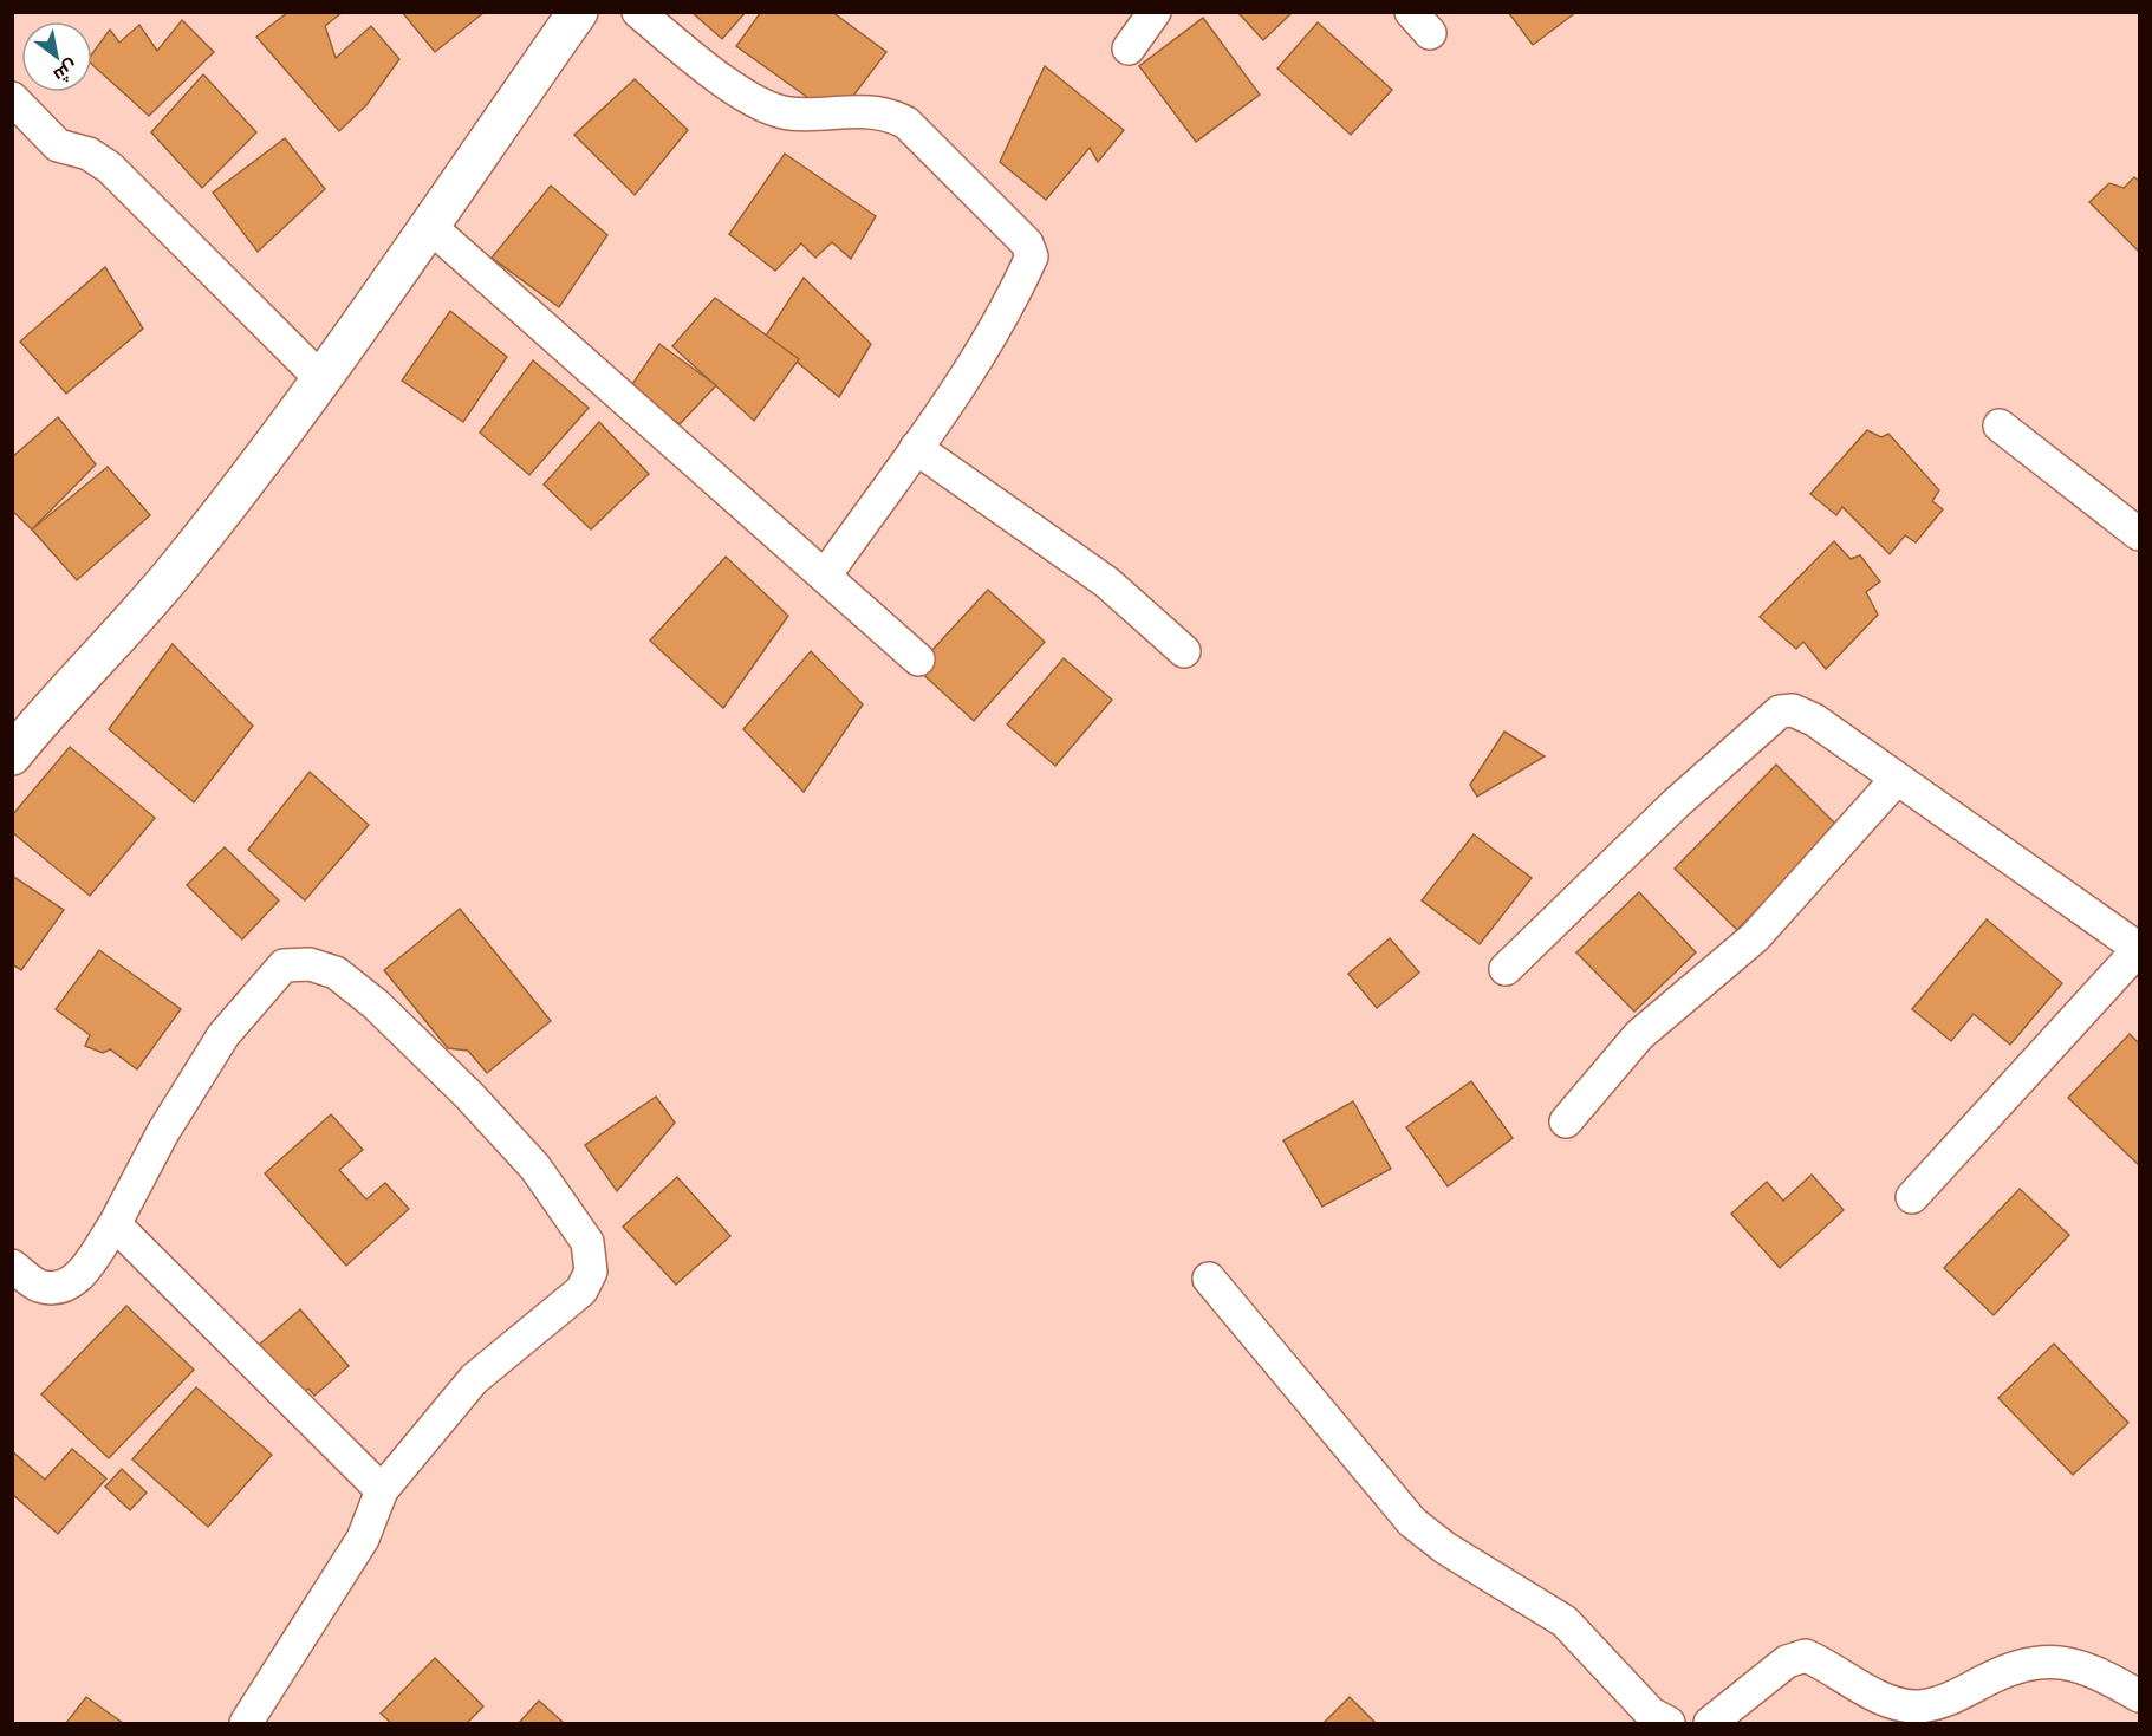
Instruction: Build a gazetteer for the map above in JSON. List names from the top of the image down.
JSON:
{
  "north": "bottom right"
}
